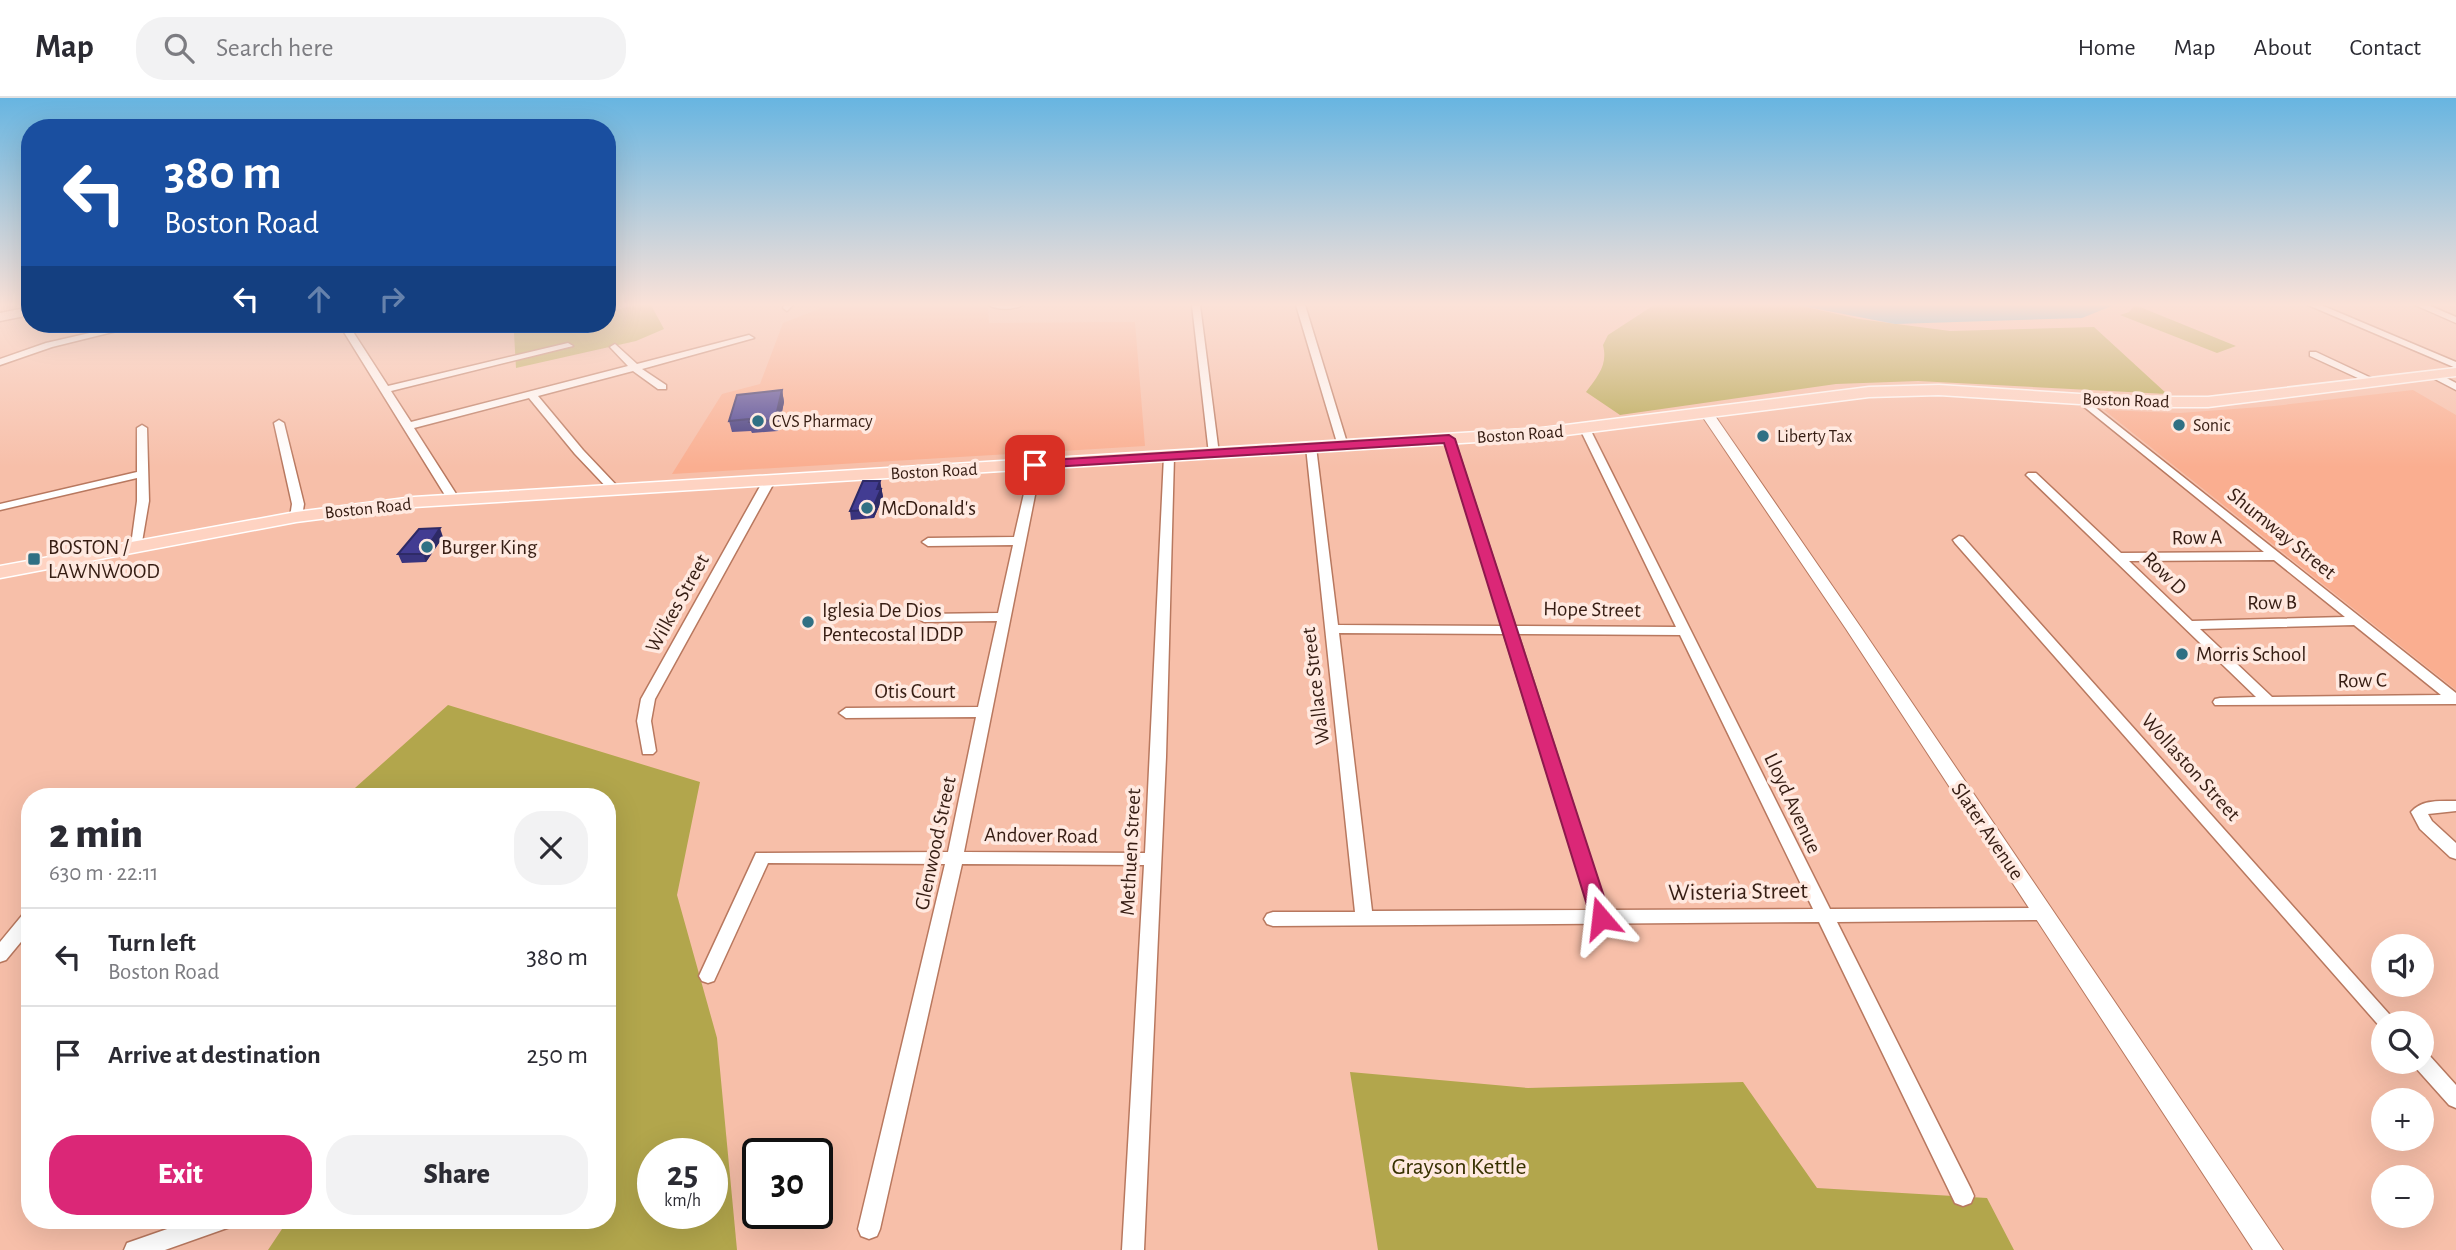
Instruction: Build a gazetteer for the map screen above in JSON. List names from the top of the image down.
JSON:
{
  "streets": {
    "main road": ["Boston Road"],
    "street": [
      "Shumway Street",
      "Row A",
      "Row D",
      "Row B",
      "Wilkes Street",
      "Hope Street",
      "Row C",
      "Wallace Street",
      "Otis Court",
      "Wollaston Street",
      "Lloyd Avenue",
      "Slater Avenue",
      "Andover Road",
      "Glenwood Street",
      "Methuen Street",
      "Wisteria Street"
    ]
  },
  "crossings": [
    ["Boston Road", "Shumway Street"],
    ["Boston Road", "Wilkes Street"],
    ["Boston Road", "Wallace Street"],
    ["Boston Road", "Lloyd Avenue"],
    ["Boston Road", "Slater Avenue"],
    ["Boston Road", "Glenwood Street"],
    ["Boston Road", "Methuen Street"],
    ["Shumway Street", "Row A"],
    ["Shumway Street", "Row B"],
    ["Shumway Street", "Row C"],
    ["Row A", "Row D"],
    ["Row D", "Row B"],
    ["Row D", "Row C"],
    ["Hope Street", "Wallace Street"],
    ["Hope Street", "Lloyd Avenue"],
    ["Wallace Street", "Wisteria Street"],
    ["Otis Court", "Glenwood Street"],
    ["Lloyd Avenue", "Wisteria Street"],
    ["Slater Avenue", "Wisteria Street"],
    ["Andover Road", "Glenwood Street"],
    ["Andover Road", "Methuen Street"]
  ],
  "parks": ["Grayson Kettle"],
  "places": {
    "other": [
      "CVS Pharmacy",
      "Sonic",
      "Liberty Tax",
      "McDonald's",
      "Burger King",
      "Iglesia De Dios Pentecostal IDDP",
      "Morris School"
    ],
    "transit": ["BOSTON / LAWNWOOD"]
  },
  "page": {
    "header": "Map",
    "search": "Search here",
    "nav": [
      "Home",
      "Map",
      "About",
      "Contact"
    ],
    "turn": ["380 m", "Boston Road"],
    "heading": ["2 min", "630 m · 22:11"],
    "list": [
      {
        "name": "Turn left",
        "note": "Boston Road",
        "value": "380 m"
      },
      {
        "name": "Arrive at destination",
        "value": "250 m"
      }
    ],
    "map_buttons": ["+", "−"],
    "buttons": ["Exit", "Share"],
    "speed": "25 km/h",
    "limit": "30"
  }
}
